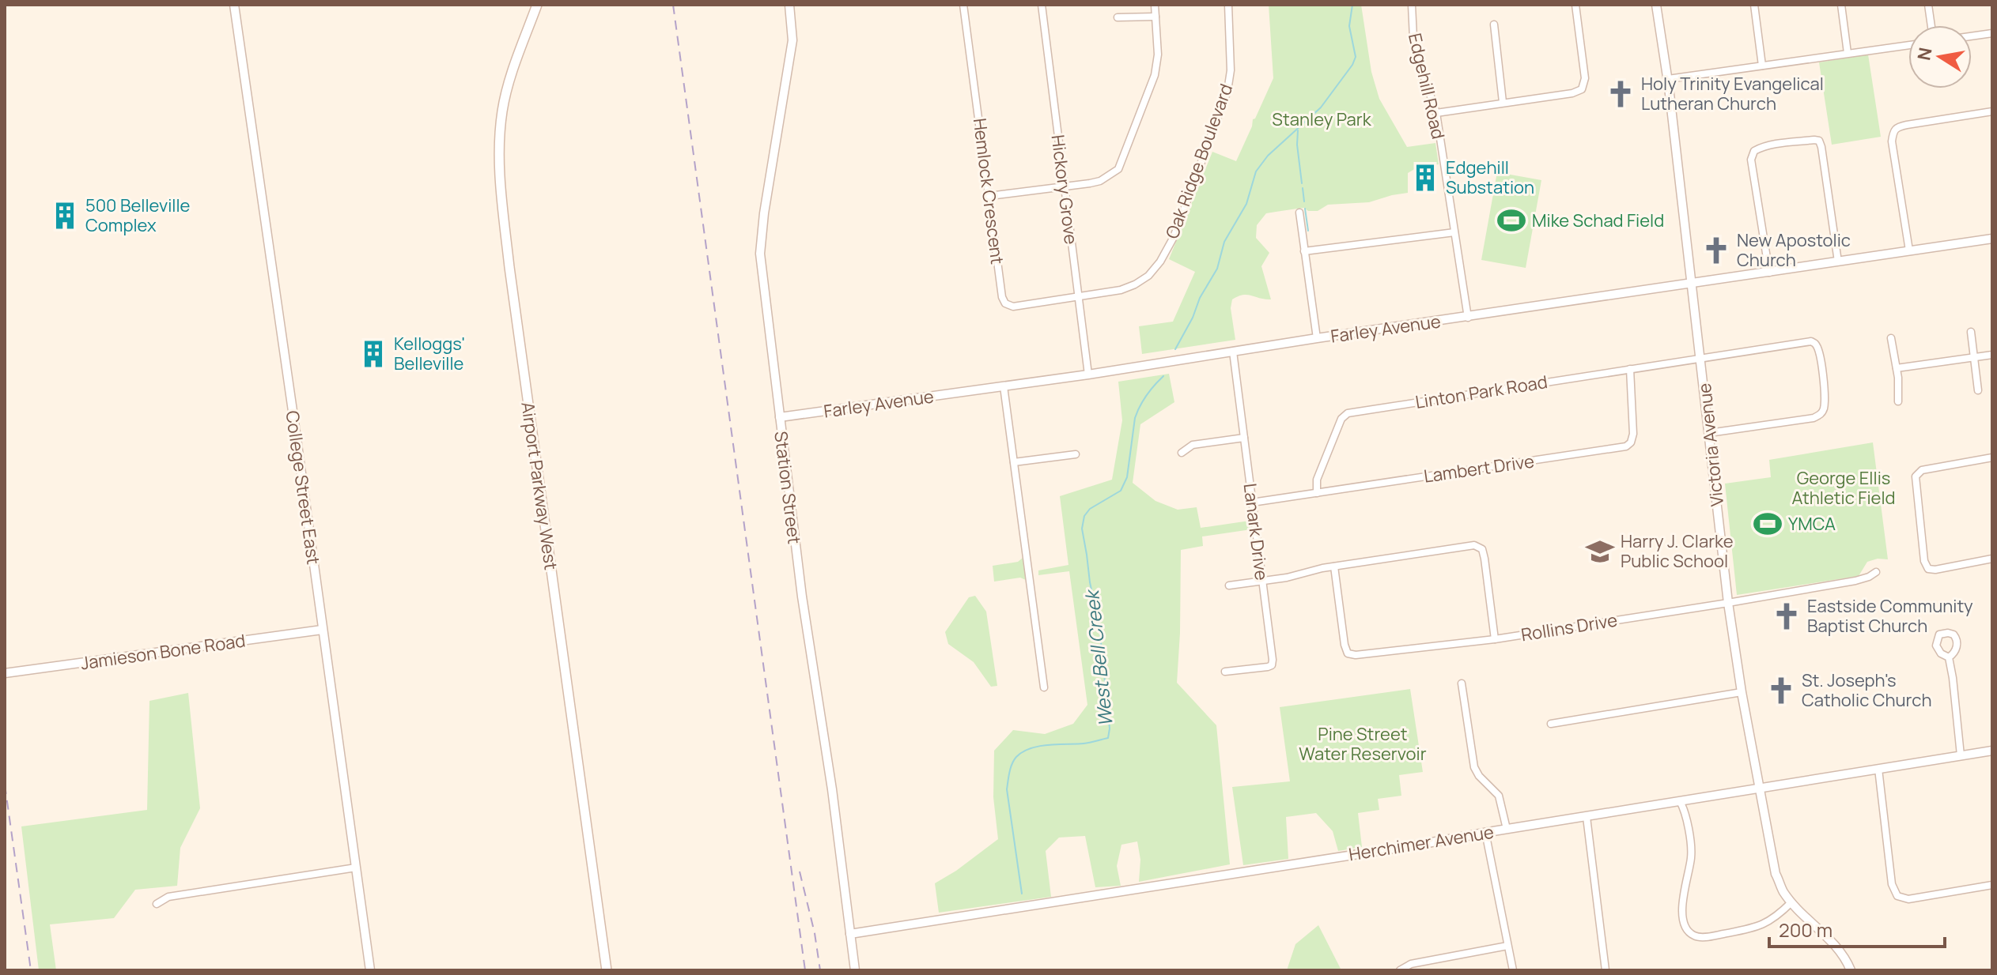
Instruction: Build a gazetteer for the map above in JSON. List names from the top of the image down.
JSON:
{
  "streets": {
    "main road": ["Airport Parkway West"],
    "street": [
      "Edgehill Road",
      "Oak Ridge Boulevard",
      "Hickory Grove",
      "Hemlock Crescent",
      "Farley Avenue",
      "Linton Park Road",
      "Victoria Avenue",
      "Lambert Drive",
      "College Street East",
      "Station Street",
      "Lanark Drive",
      "Rollins Drive",
      "Jamieson Bone Road",
      "Herchimer Avenue"
    ]
  },
  "crossings": [
    ["Edgehill Road", "Farley Avenue"],
    ["Oak Ridge Boulevard", "Hickory Grove"],
    ["Oak Ridge Boulevard", "Hemlock Crescent"],
    ["Hickory Grove", "Hemlock Crescent"],
    ["Hickory Grove", "Farley Avenue"],
    ["Farley Avenue", "Victoria Avenue"],
    ["Farley Avenue", "Station Street"],
    ["Farley Avenue", "Lanark Drive"],
    ["Linton Park Road", "Victoria Avenue"],
    ["Linton Park Road", "Lambert Drive"],
    ["Victoria Avenue", "Rollins Drive"],
    ["Victoria Avenue", "Herchimer Avenue"],
    ["Lambert Drive", "Lanark Drive"],
    ["College Street East", "Jamieson Bone Road"],
    ["Station Street", "Herchimer Avenue"]
  ],
  "water": ["West Bell Creek"],
  "parks": ["Stanley Park", "George Ellis Athletic Field", "Pine Street Water Reservoir"],
  "places": {
    "church": [
      "Holy Trinity Evangelical Lutheran Church",
      "New Apostolic Church",
      "Eastside Community Baptist Church",
      "St. Joseph's Catholic Church"
    ],
    "building": ["Edgehill Substation", "500 Belleville Complex", "Kelloggs' Belleville"],
    "sports": ["Mike Schad Field", "YMCA"],
    "school or university": ["Harry J. Clarke Public School"]
  },
  "scale_bar": "200 m",
  "north": "left"
}
